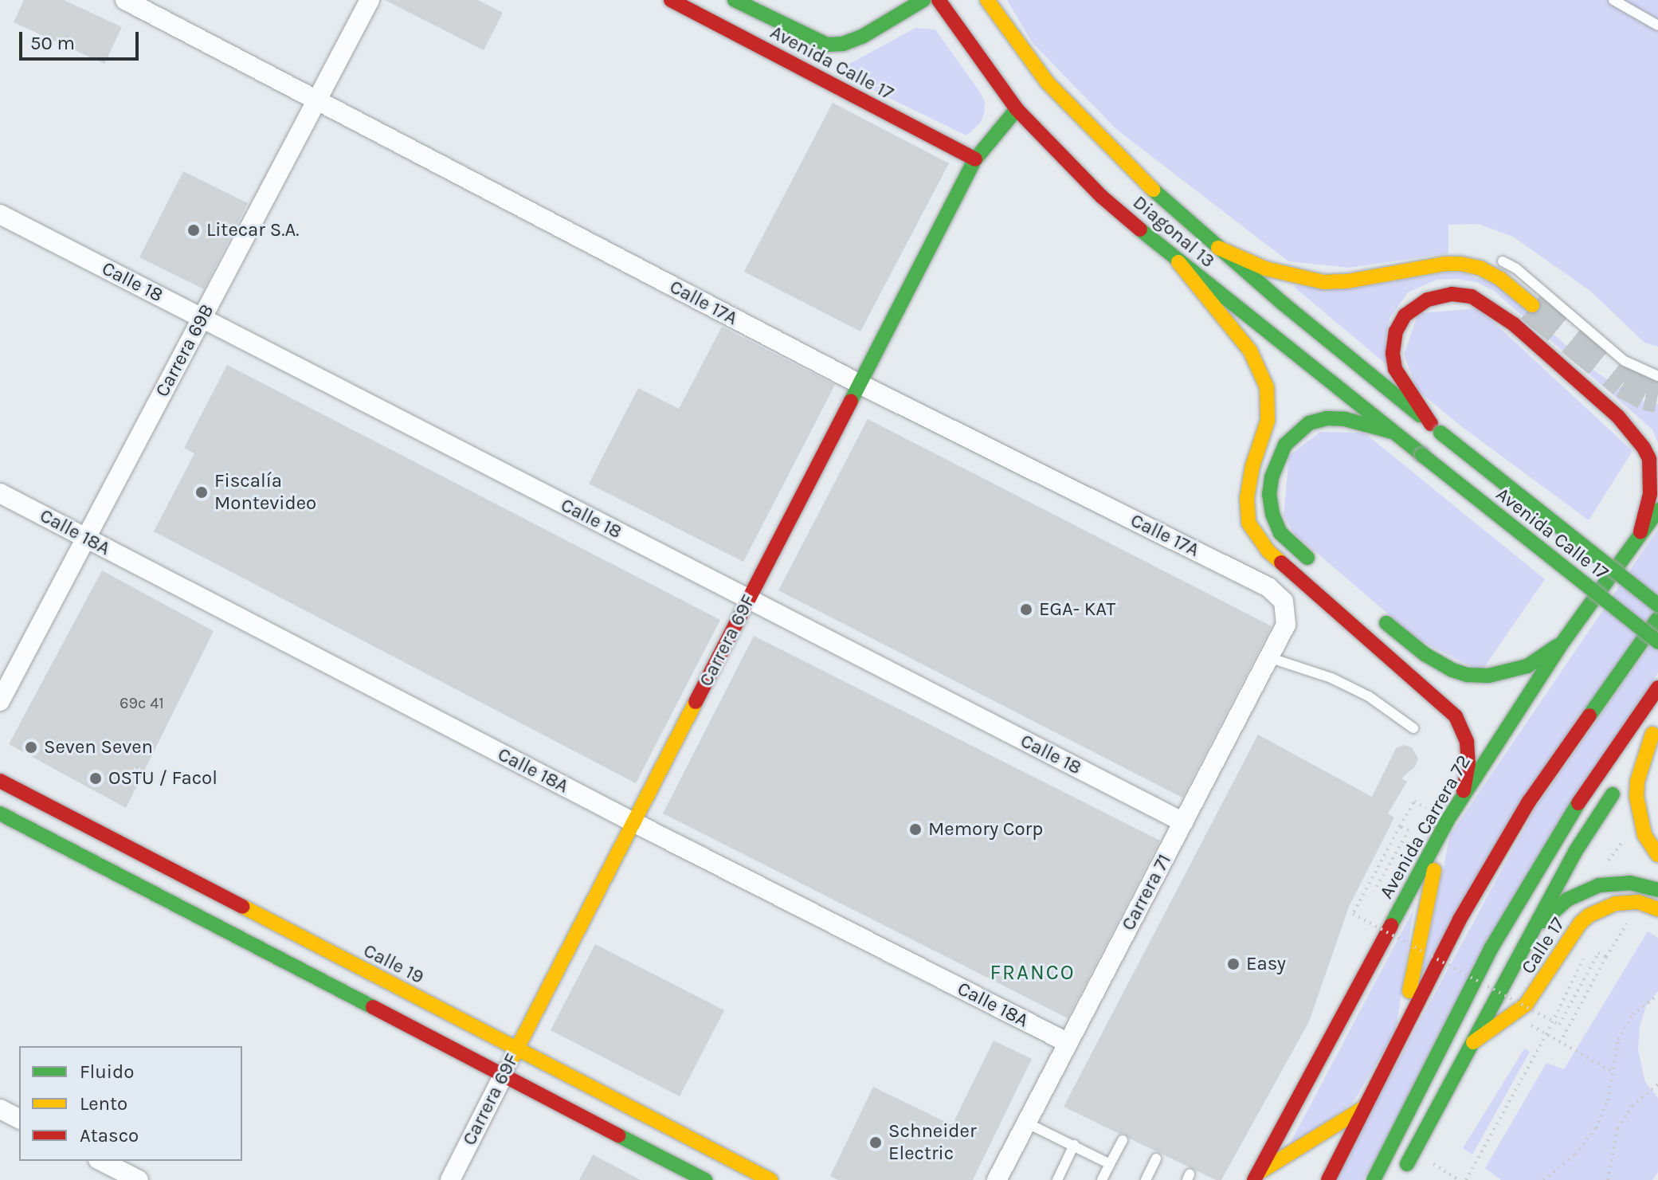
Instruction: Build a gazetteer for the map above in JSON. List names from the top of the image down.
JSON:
{
  "streets": {
    "main road": [
      "Avenida Calle 17",
      "Diagonal 13",
      "Carrera 69F",
      "Avenida Carrera 72",
      "Calle 17",
      "Calle 19"
    ],
    "street": [
      "Calle 18",
      "Calle 17A",
      "Carrera 69B",
      "Calle 18A",
      "Carrera 71"
    ]
  },
  "crossings": [
    ["Avenida Calle 17", "Diagonal 13"],
    ["Avenida Calle 17", "Carrera 69F"],
    ["Diagonal 13", "Carrera 69F"],
    ["Calle 18", "Carrera 69B"],
    ["Calle 18", "Carrera 69F"],
    ["Calle 18", "Carrera 71"],
    ["Calle 17A", "Carrera 69B"],
    ["Calle 17A", "Carrera 69F"],
    ["Calle 17A", "Carrera 71"],
    ["Carrera 69B", "Calle 18A"],
    ["Calle 18A", "Carrera 69F"],
    ["Calle 18A", "Carrera 71"],
    ["Carrera 69F", "Calle 19"]
  ],
  "districts": ["FRANCO"],
  "places": [
    "Litecar S.A.",
    "Fiscalía Montevideo",
    "EGA- KAT",
    "Seven Seven",
    "OSTU / Facol",
    "Memory Corp",
    "Easy",
    "Schneider Electric"
  ],
  "house_numbers": ["69c 41"],
  "legend": ["Fluido", "Lento", "Atasco"],
  "scale_bar": "50 m"
}
